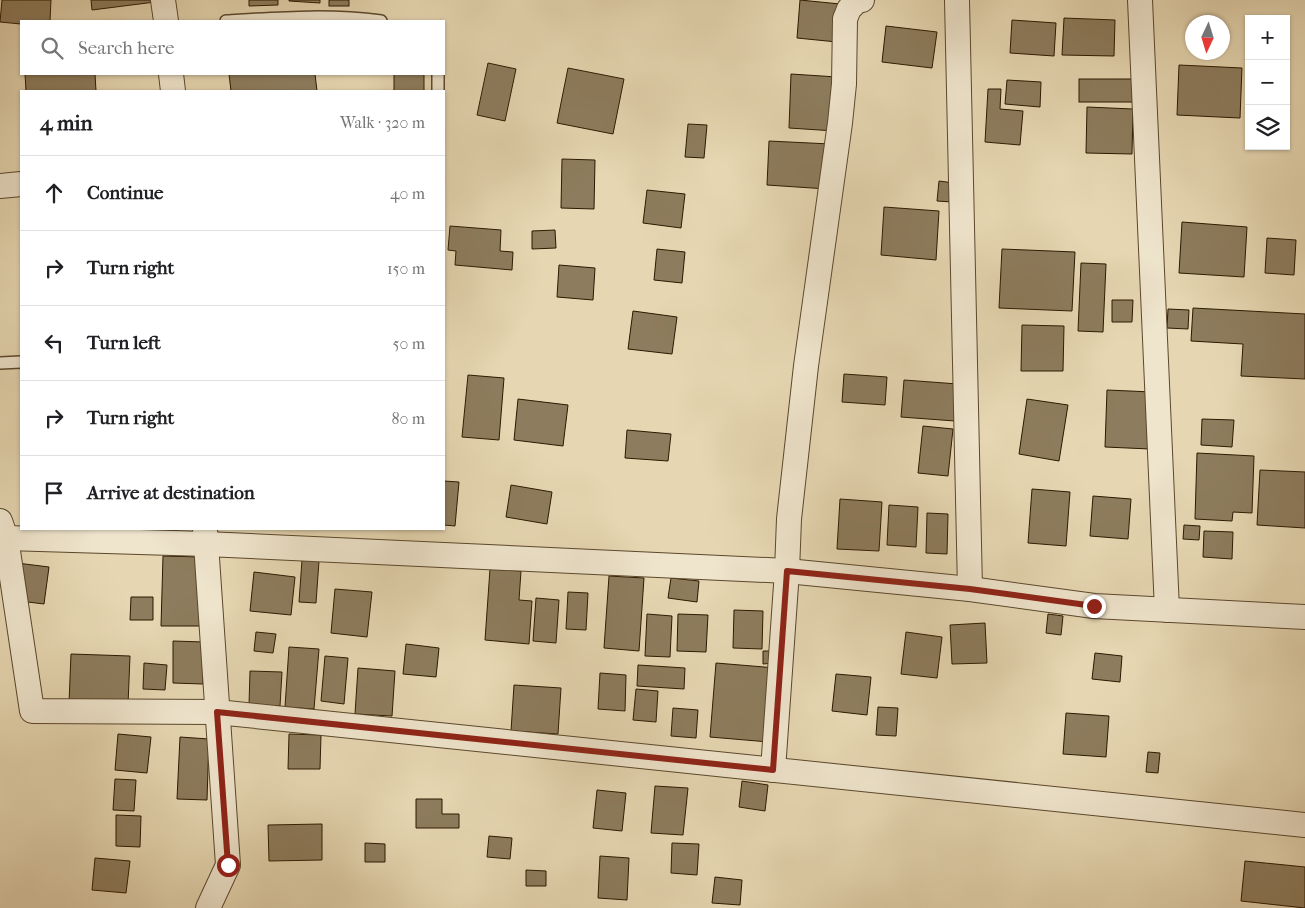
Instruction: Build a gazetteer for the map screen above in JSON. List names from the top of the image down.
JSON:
{
  "north": "bottom",
  "page": {
    "map_buttons": ["+", "−"],
    "search": "Search here",
    "heading": ["4 min", "Walk · 320 m"],
    "list": [
      ["Continue", "40 m"],
      ["Turn right", "150 m"],
      ["Turn left", "50 m"],
      ["Turn right", "80 m"],
      "Arrive at destination"
    ]
  }
}
